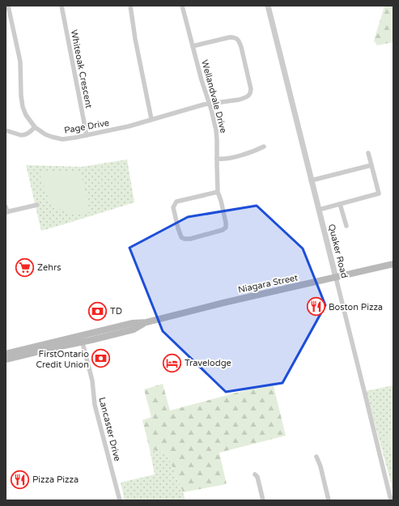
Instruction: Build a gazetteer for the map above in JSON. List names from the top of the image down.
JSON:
{
  "streets": {
    "main road": ["Niagara Street"],
    "street": [
      "Whiteoak Crescent",
      "Wellandvale Drive",
      "Page Drive",
      "Quaker Road",
      "Lancaster Drive"
    ]
  },
  "crossings": [
    ["Whiteoak Crescent", "Page Drive"],
    ["Wellandvale Drive", "Page Drive"],
    ["Quaker Road", "Niagara Street"],
    ["Niagara Street", "Lancaster Drive"]
  ],
  "places": {
    "supermarket": ["Zehrs"],
    "restaurant": ["Boston Pizza", "Pizza Pizza"],
    "bank": ["TD", "FirstOntario Credit Union"],
    "hotel": ["Travelodge"]
  }
}
